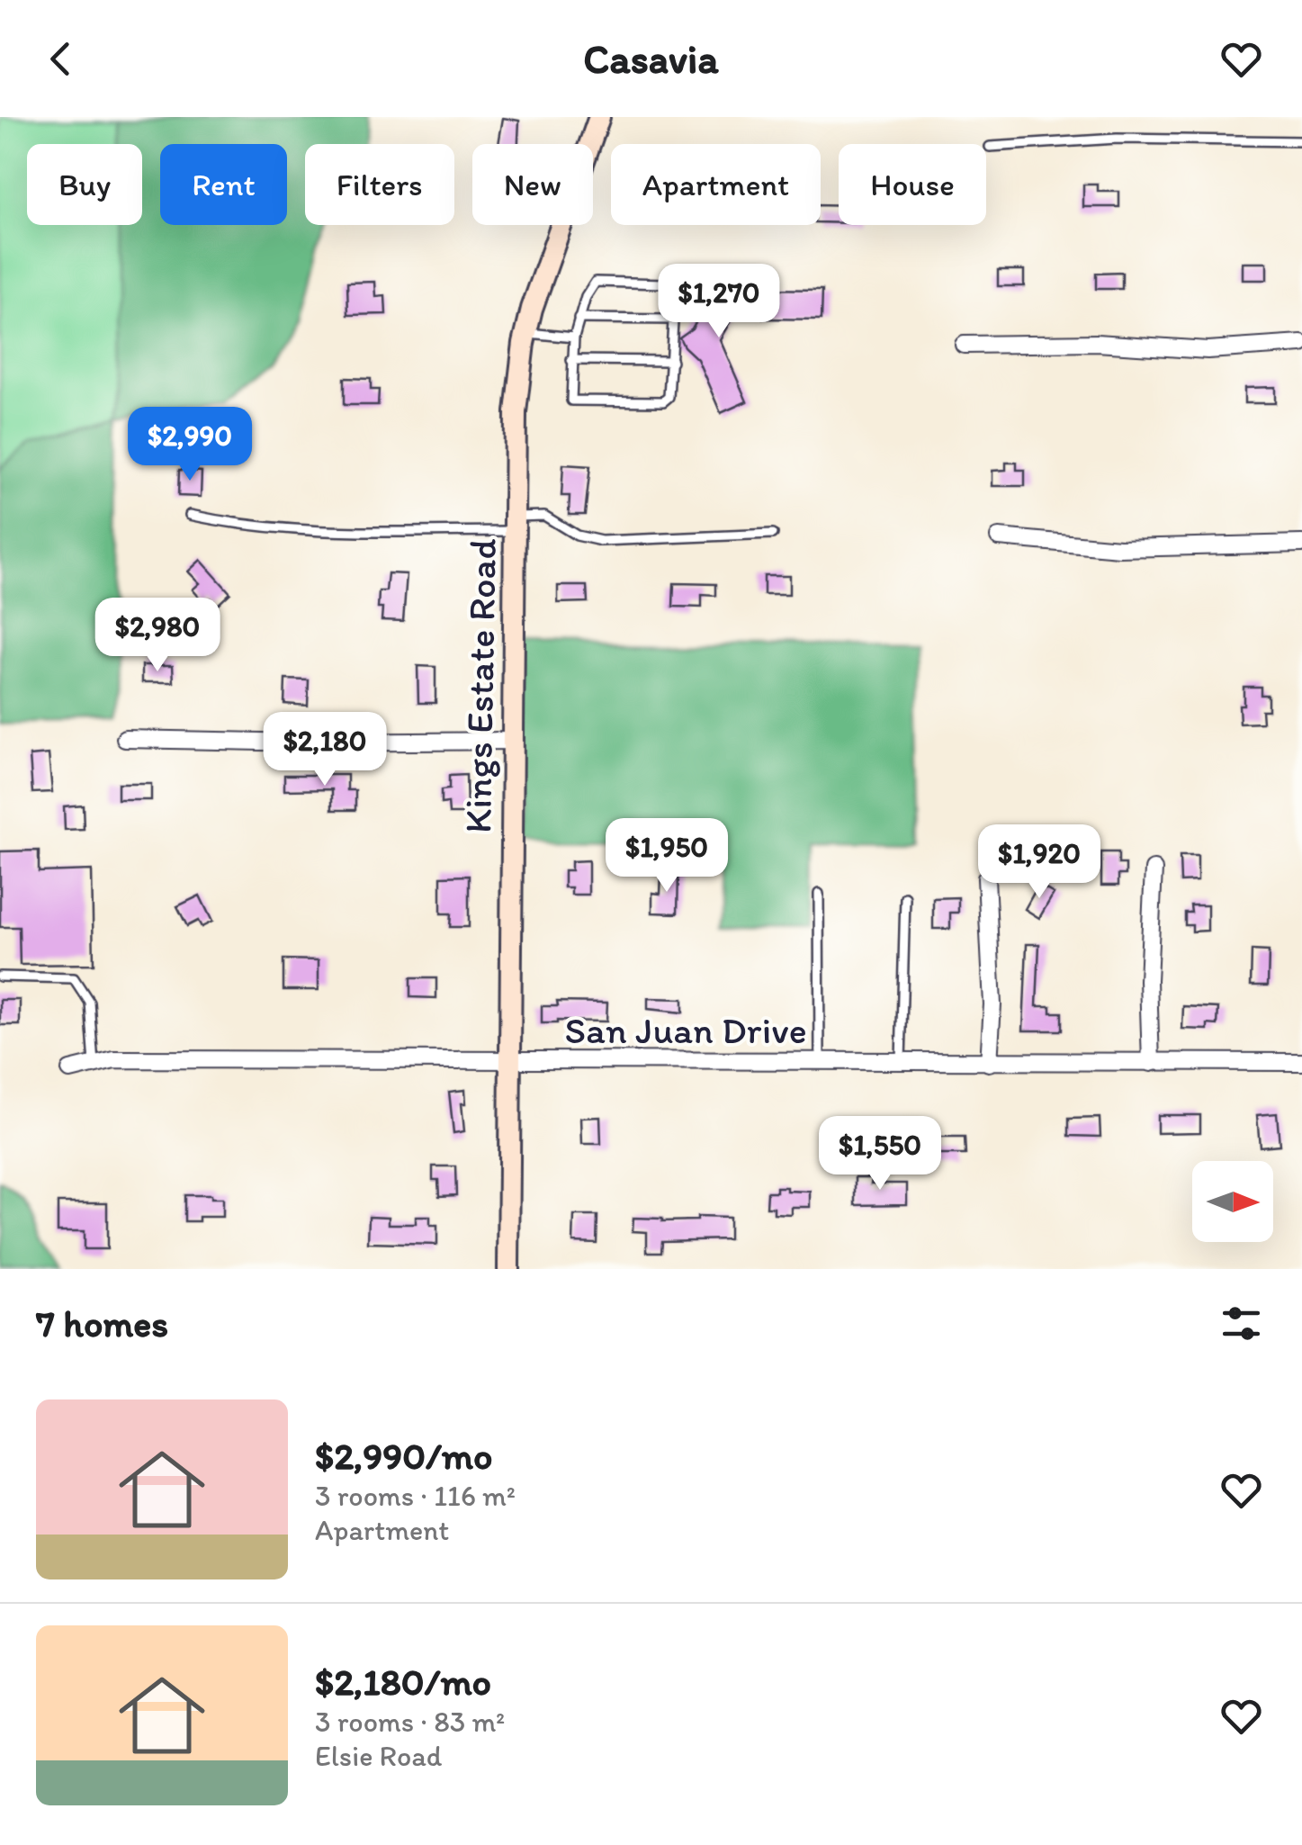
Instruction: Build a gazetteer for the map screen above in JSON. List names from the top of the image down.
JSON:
{
  "streets": {
    "street": ["Kings Estate Road", "San Juan Drive"]
  },
  "crossings": [
    ["Kings Estate Road", "San Juan Drive"]
  ],
  "north": "right",
  "page": {
    "header": "Casavia",
    "chip": [
      "Buy",
      "Rent",
      "Filters",
      "New",
      "Apartment",
      "House"
    ],
    "price": [
      "$1,270",
      "$2,990",
      "$2,980",
      "$2,180",
      "$1,950",
      "$1,920",
      "$1,550"
    ],
    "heading": "7 homes",
    "list": [
      {
        "name": "$2,990/mo",
        "note": "3 rooms · 116 m² · Apartment"
      },
      {
        "name": "$2,180/mo",
        "note": "3 rooms · 83 m² · Elsie Road"
      }
    ]
  }
}
